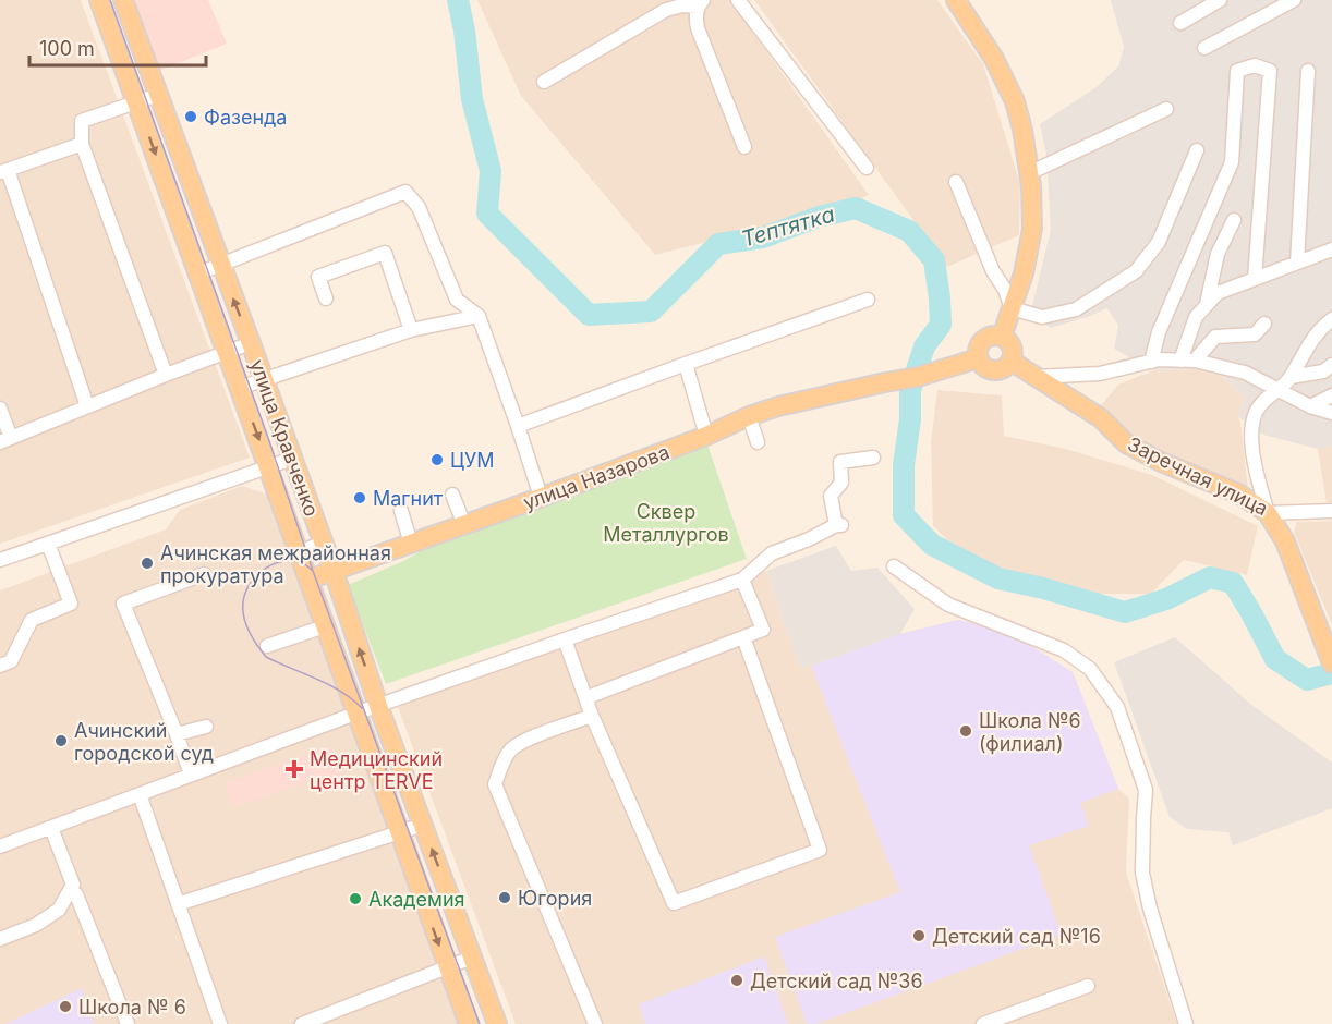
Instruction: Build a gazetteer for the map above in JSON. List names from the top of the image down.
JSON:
{
  "streets": {
    "main road": ["улица Кравченко", "Заречная улица", "улица Назарова"]
  },
  "crossings": [
    ["улица Кравченко", "улица Назарова"],
    ["Заречная улица", "улица Назарова"]
  ],
  "water": ["Тептятка"],
  "parks": ["Сквер Металлургов"],
  "places": {
    "other": [
      "Фазенда",
      "ЦУМ",
      "Магнит",
      "Ачинская межрайонная прокуратура",
      "Школа №6 (филиал)",
      "Ачинский городской суд",
      "Югория",
      "Академия",
      "Детский сад №16",
      "Детский сад №36",
      "Школа № 6"
    ],
    "health": ["Медицинский центр TERVE"]
  },
  "scale_bar": "100 m"
}
